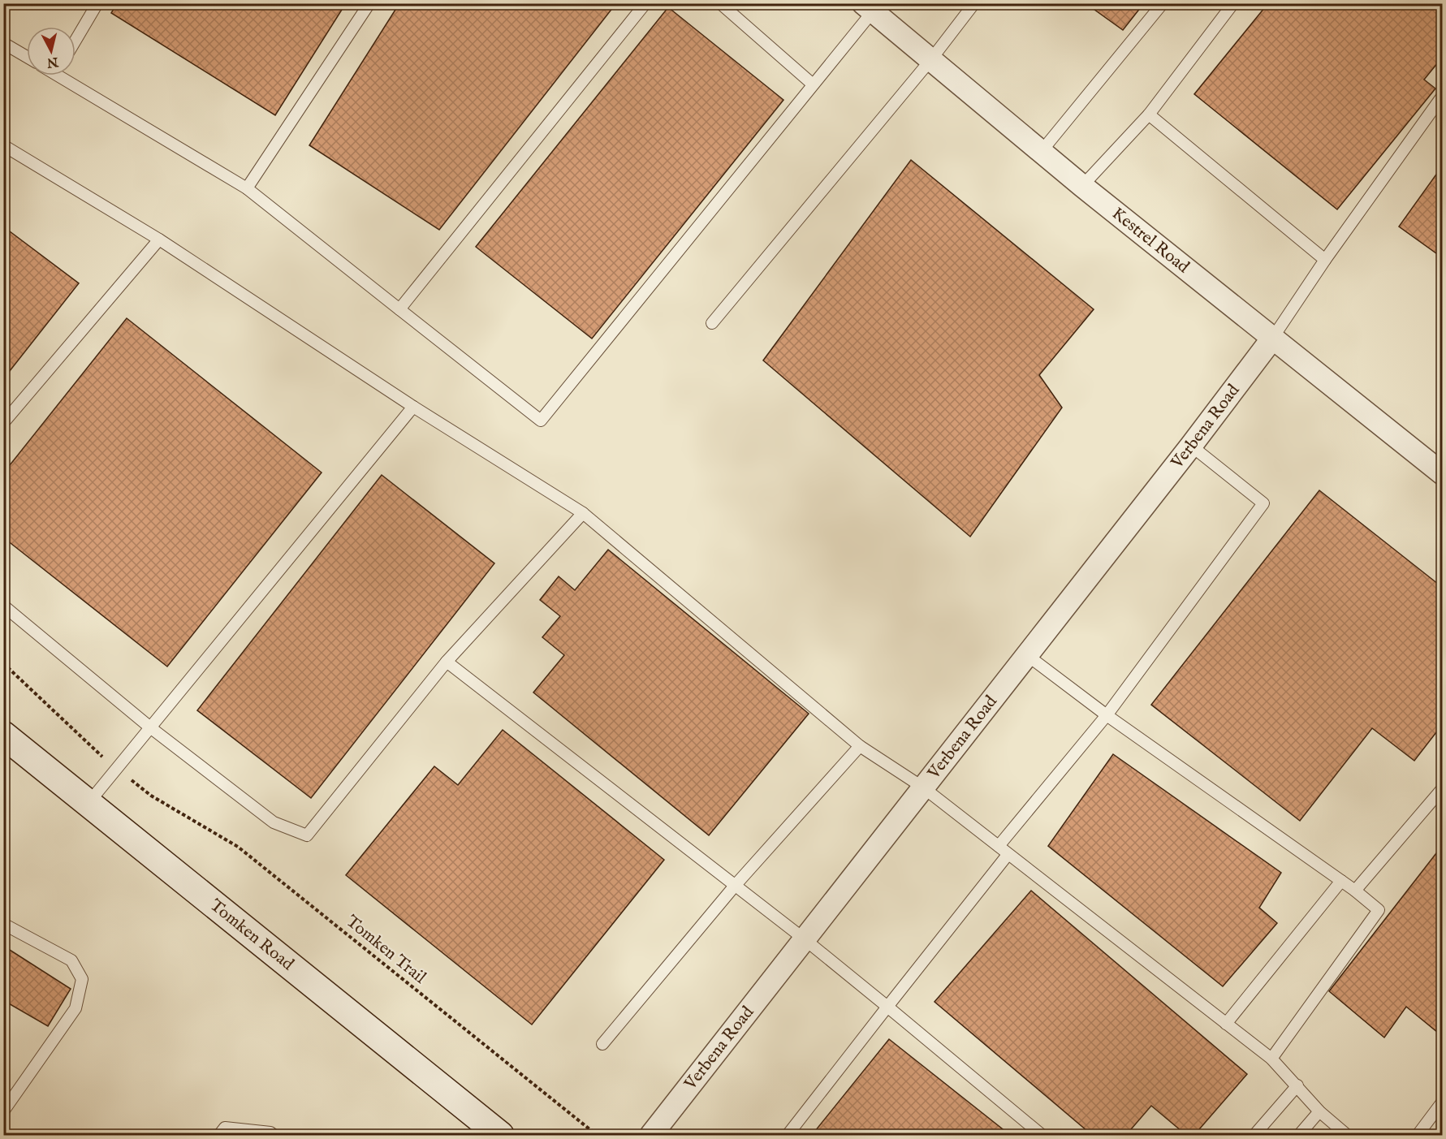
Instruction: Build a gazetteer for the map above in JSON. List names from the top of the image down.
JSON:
{
  "streets": {
    "main road": ["Tomken Road"],
    "street": ["Kestrel Road", "Verbena Road"],
    "path": ["Tomken Trail"]
  },
  "crossings": [
    ["Kestrel Road", "Verbena Road"]
  ],
  "north": "bottom"
}
